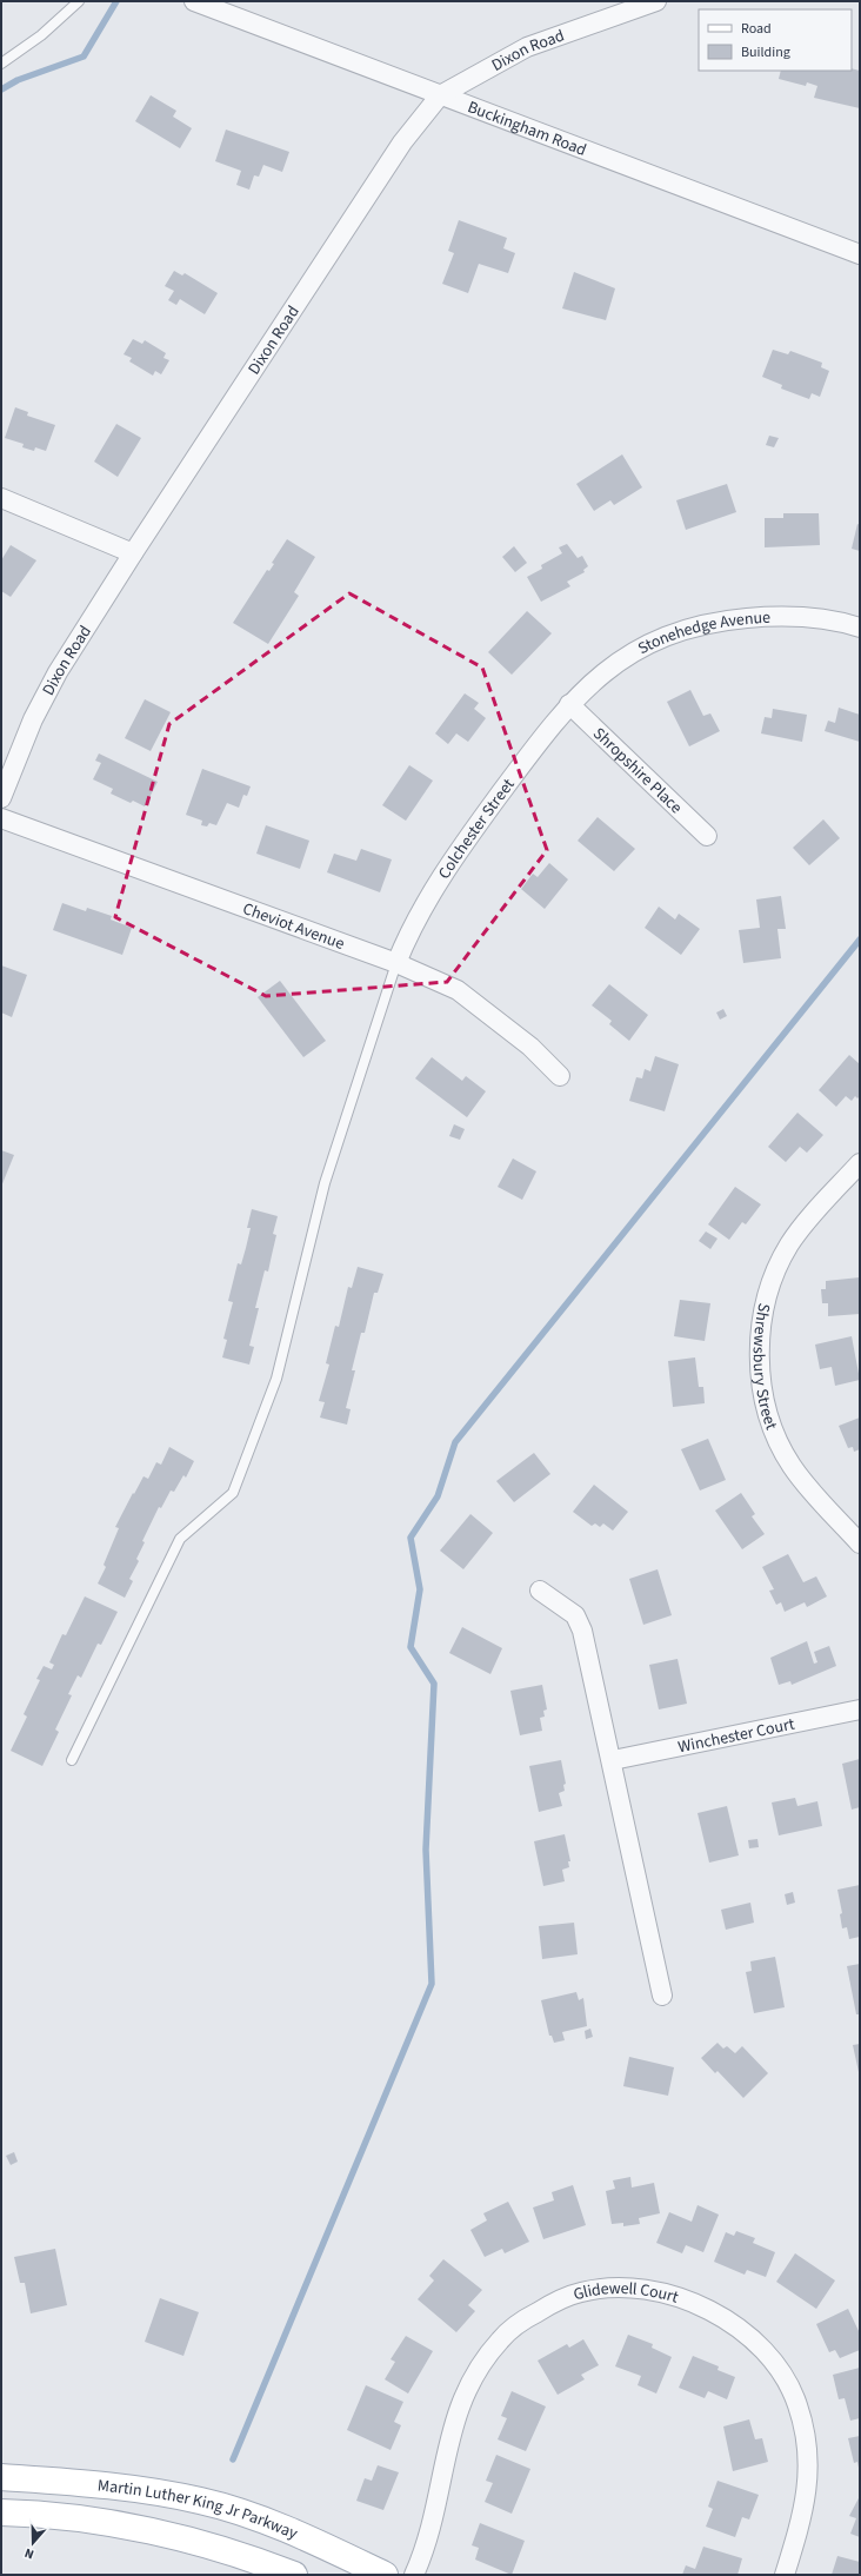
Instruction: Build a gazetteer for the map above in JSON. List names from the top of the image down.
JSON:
{
  "streets": {
    "main road": ["Martin Luther King Jr Parkway"],
    "street": [
      "Dixon Road",
      "Buckingham Road",
      "Stonehedge Avenue",
      "Shropshire Place",
      "Colchester Street",
      "Cheviot Avenue",
      "Shrewsbury Street",
      "Winchester Court",
      "Glidewell Court"
    ]
  },
  "crossings": [
    ["Dixon Road", "Buckingham Road"],
    ["Stonehedge Avenue", "Shropshire Place"],
    ["Stonehedge Avenue", "Colchester Street"],
    ["Shropshire Place", "Colchester Street"],
    ["Colchester Street", "Cheviot Avenue"]
  ],
  "legend": ["Road", "Building"],
  "north": "bottom"
}
